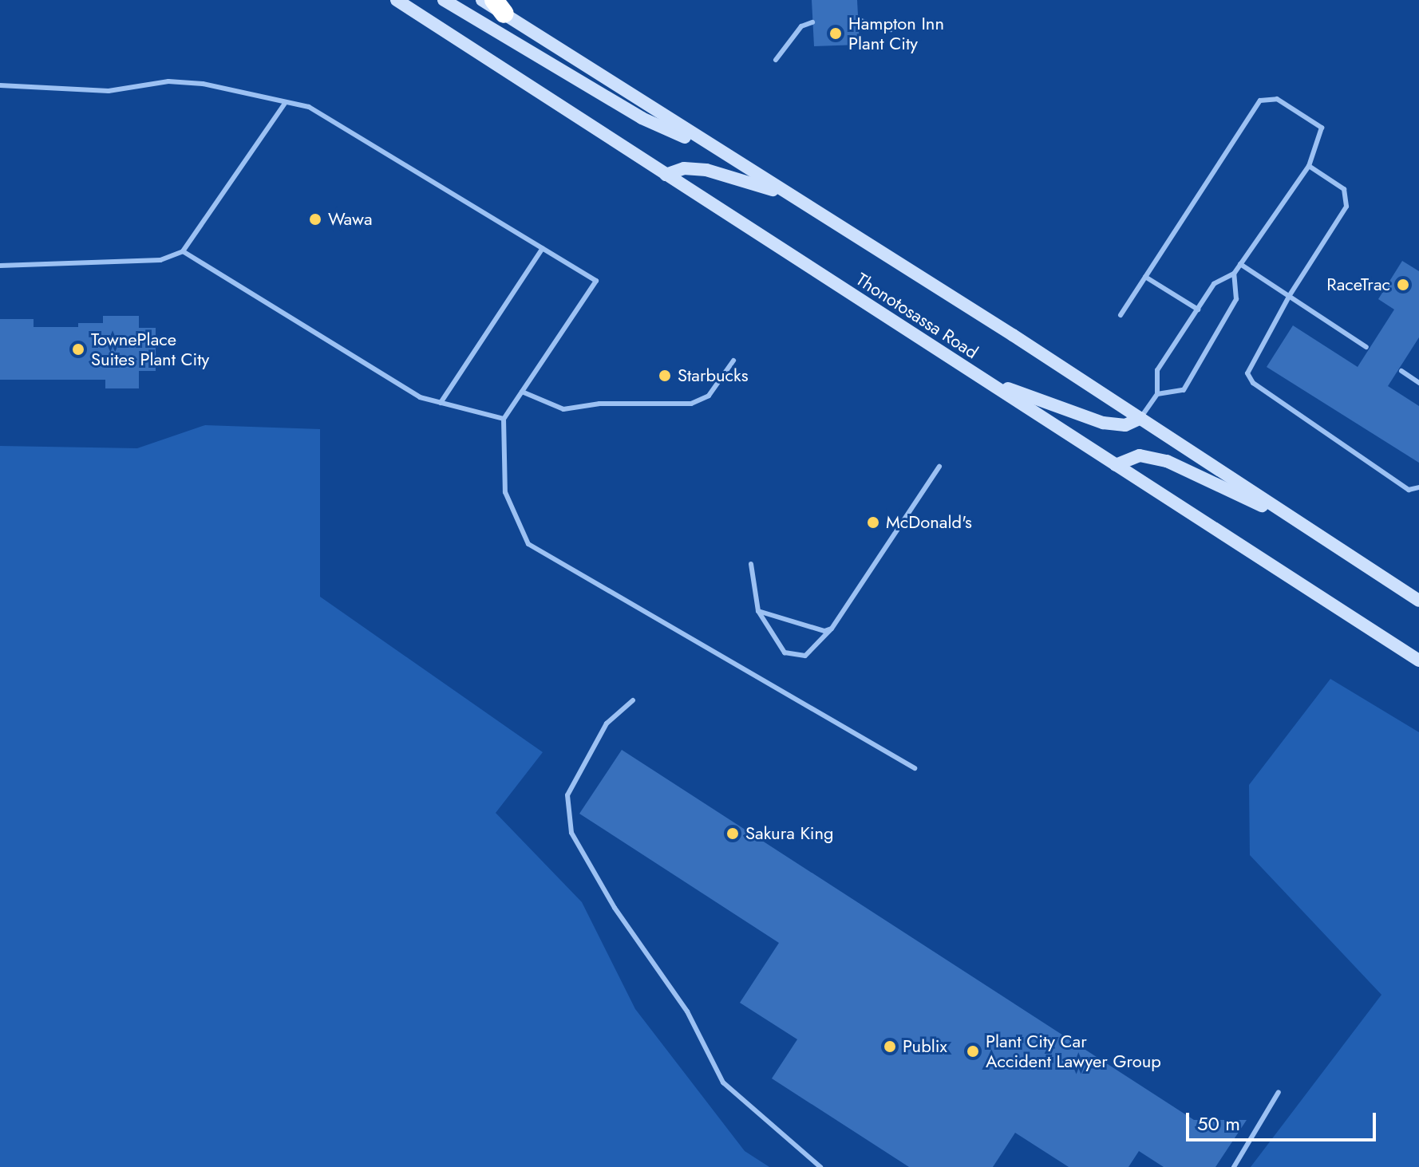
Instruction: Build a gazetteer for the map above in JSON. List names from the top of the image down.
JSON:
{
  "streets": {
    "main road": ["Thonotosassa Road"]
  },
  "places": [
    "Hampton Inn Plant City",
    "Wawa",
    "RaceTrac",
    "TownePlace Suites Plant City",
    "Starbucks",
    "McDonald's",
    "Sakura King",
    "Publix",
    "Plant City Car Accident Lawyer Group"
  ],
  "scale_bar": "50 m"
}
